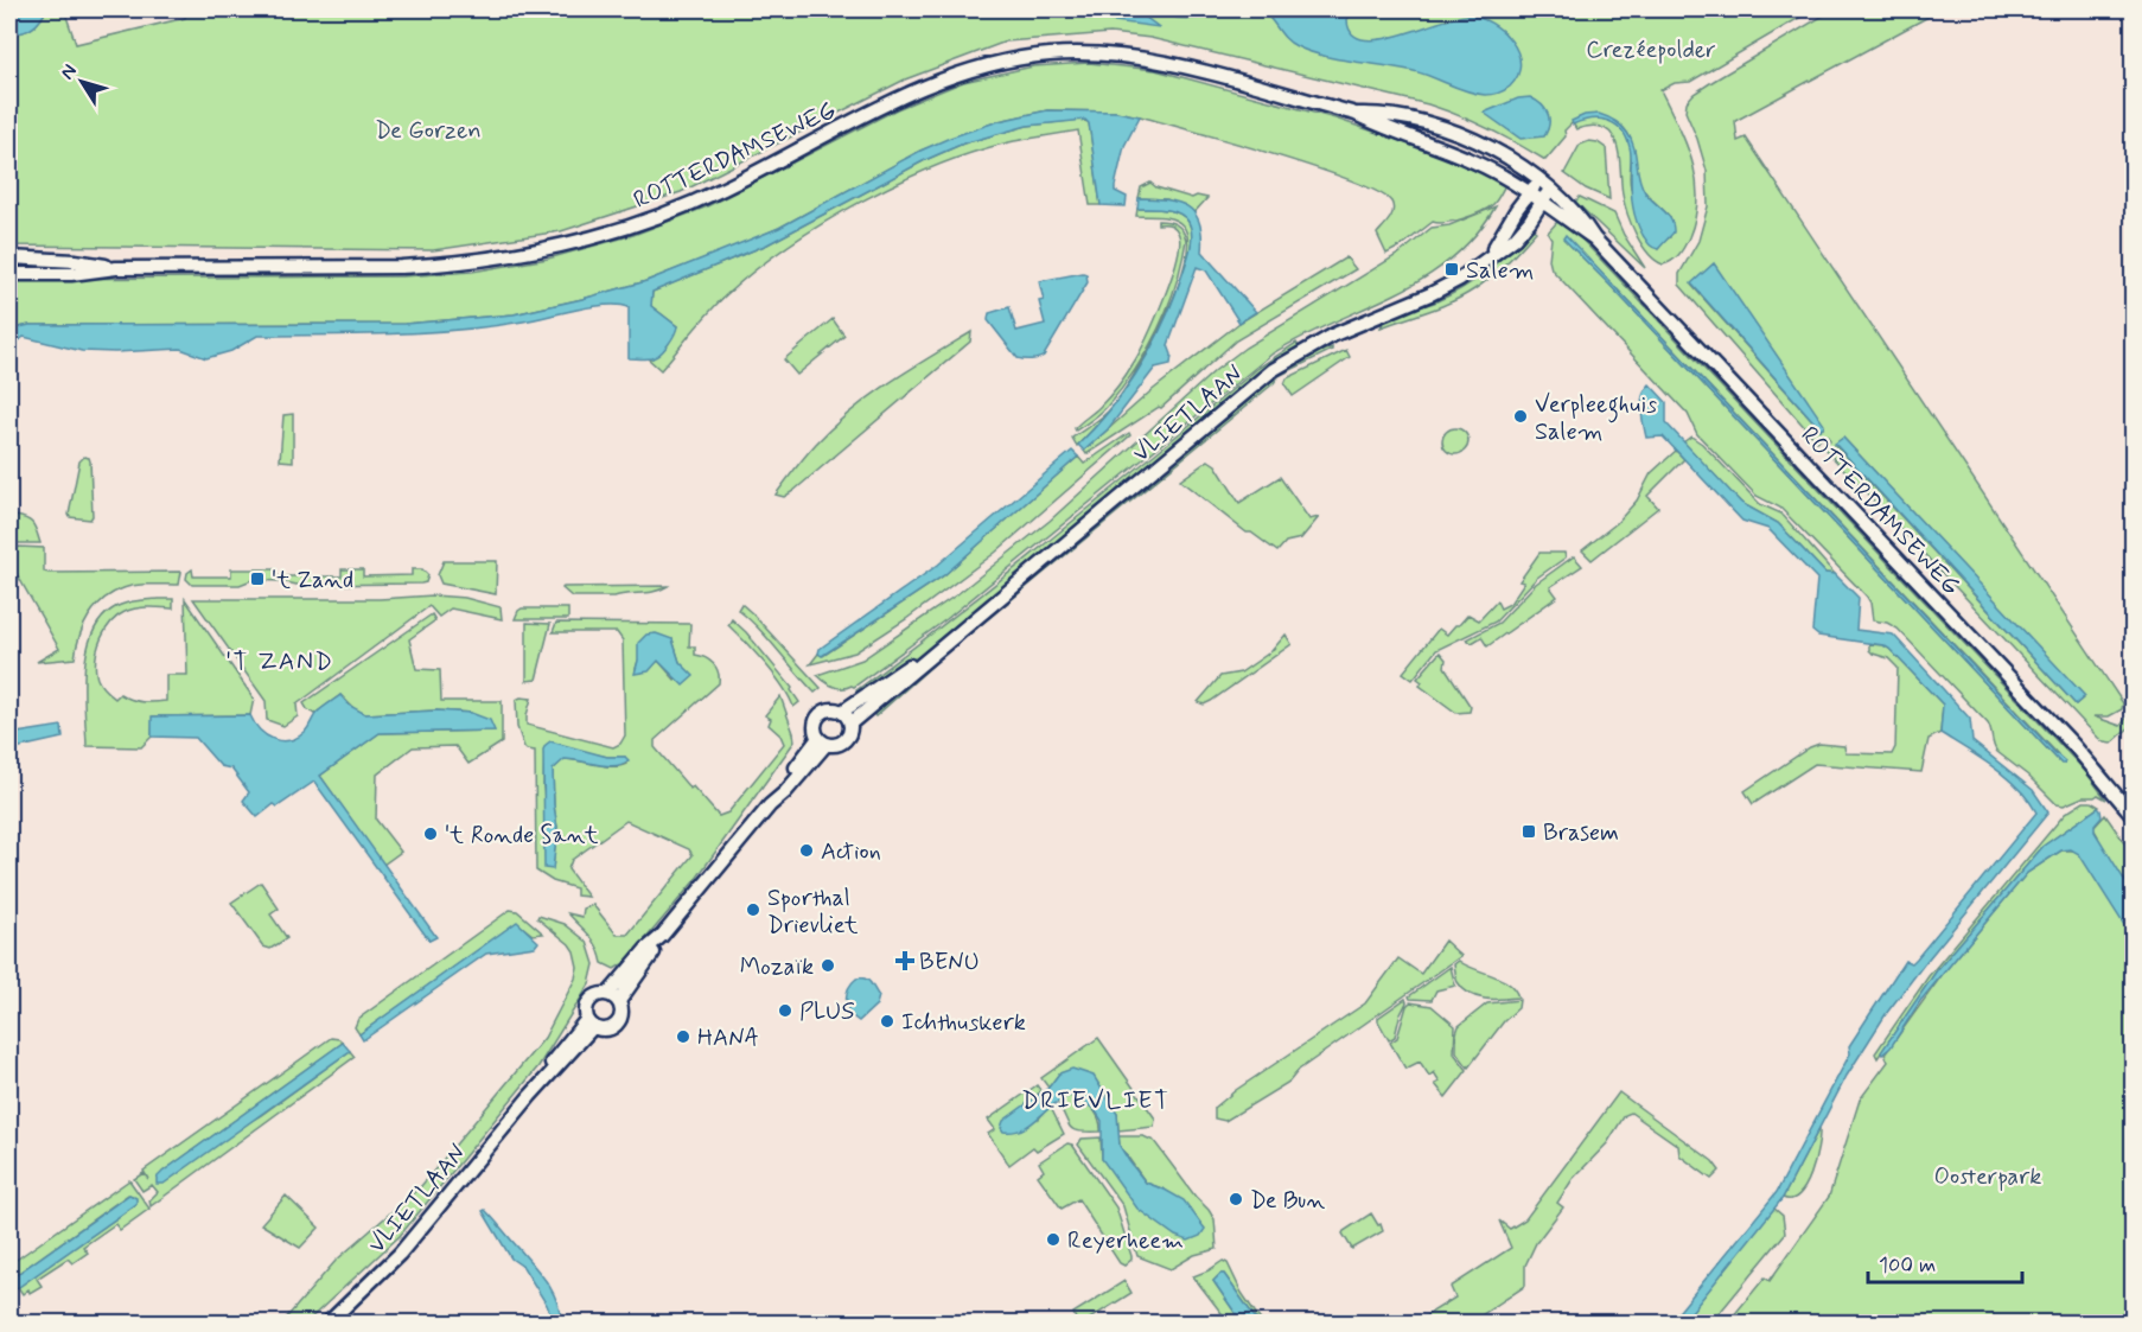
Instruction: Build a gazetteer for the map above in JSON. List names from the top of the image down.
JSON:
{
  "streets": {
    "main road": ["ROTTERDAMSEWEG", "VLIETLAAN"]
  },
  "crossings": [
    ["ROTTERDAMSEWEG", "VLIETLAAN"]
  ],
  "districts": ["'T ZAND", "DRIEVLIET"],
  "parks": ["Crezéepolder", "De Gorzen", "Oosterpark"],
  "places": {
    "transit": ["Salem", "'t Zand", "Brasem"],
    "other": [
      "Verpleeghuis Salem",
      "'t Ronde Sant",
      "Action",
      "Sporthal Drievliet",
      "Mozaïk",
      "PLUS",
      "Ichthuskerk",
      "HANA",
      "De Bun",
      "Reyerheem"
    ],
    "health": ["BENU"]
  },
  "scale_bar": "100 m",
  "north": "top left"
}
